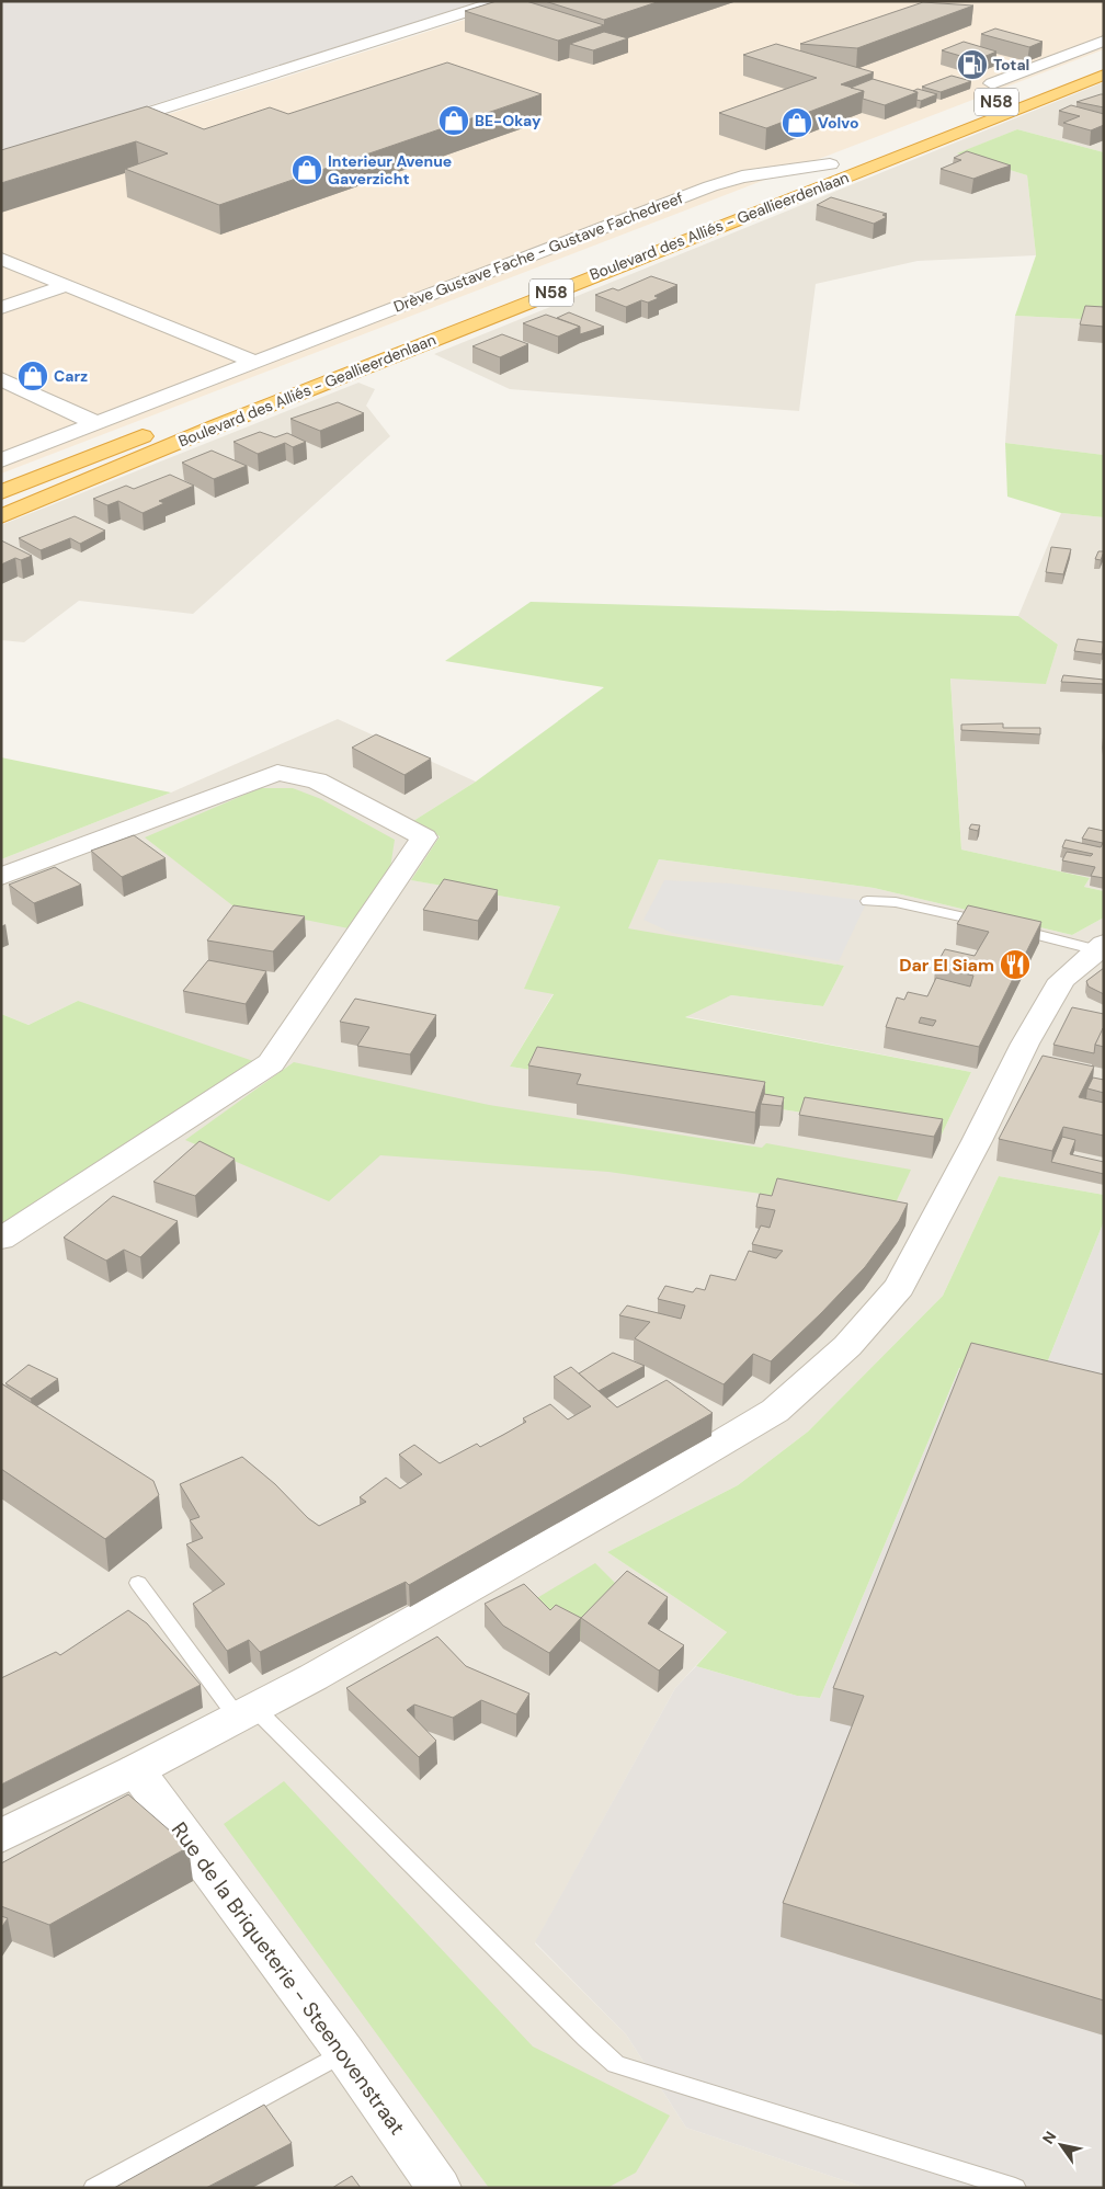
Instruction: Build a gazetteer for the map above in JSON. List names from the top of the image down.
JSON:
{
  "streets": {
    "highway": ["N58", "Boulevard des Alliés - Geallieerdenlaan"],
    "street": ["Drève Gustave Fache - Gustave Fachedreef", "Rue de la Briqueterie - Steenovenstraat"]
  },
  "crossings": [
    ["Boulevard des Alliés - Geallieerdenlaan", "Drève Gustave Fache - Gustave Fachedreef"]
  ],
  "places": {
    "fuel station": ["Total"],
    "shop": [
      "BE-Okay",
      "Volvo",
      "Interieur Avenue Gaverzicht",
      "Carz"
    ],
    "restaurant": ["Dar El Siam"]
  },
  "north": "top left"
}
